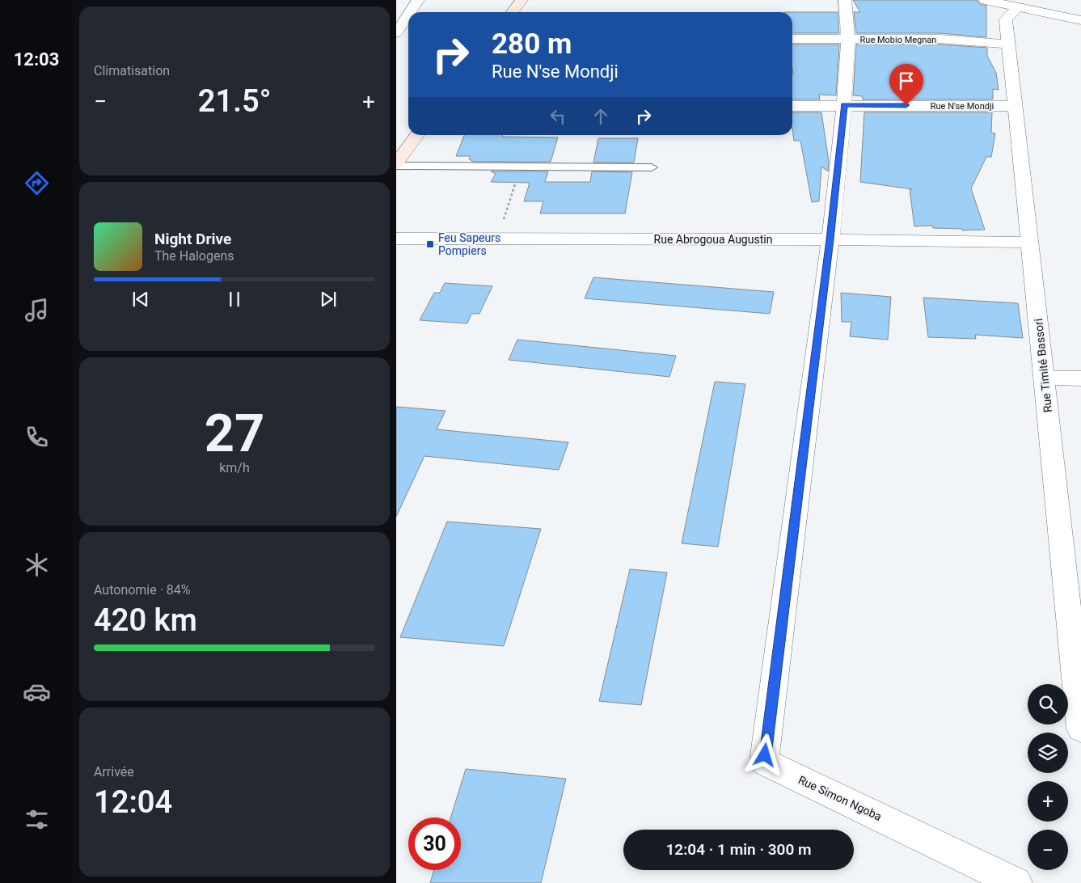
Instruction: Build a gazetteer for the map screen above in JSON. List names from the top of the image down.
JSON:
{
  "streets": {
    "street": [
      "Rue Mobio Megnan",
      "Rue N'se Mondji",
      "Rue Abrogoua Augustin",
      "Rue Timité Bassori",
      "Rue Simon Ngoba"
    ]
  },
  "crossings": [
    ["Rue Mobio Megnan", "Rue Timité Bassori"],
    ["Rue Mobio Megnan", "Rue Simon Ngoba"],
    ["Rue N'se Mondji", "Rue Timité Bassori"],
    ["Rue N'se Mondji", "Rue Simon Ngoba"],
    ["Rue Abrogoua Augustin", "Rue Timité Bassori"],
    ["Rue Abrogoua Augustin", "Rue Simon Ngoba"]
  ],
  "places": {
    "transit": ["Feu Sapeurs Pompiers"]
  },
  "page": {
    "tabs": "12:03",
    "tile": [
      "Climatisation",
      ["27", "km/h"],
      ["Autonomie · 84%", "420 km"],
      ["Arrivée", "12:04"]
    ],
    "turn": ["280 m", "Rue N'se Mondji"],
    "heat": ["−", "21.5°", "+"],
    "song": ["Night Drive", "The Halogens"],
    "map_buttons": ["+", "−"],
    "limit": "30",
    "trip": "12:04 · 1 min · 300 m"
  }
}
